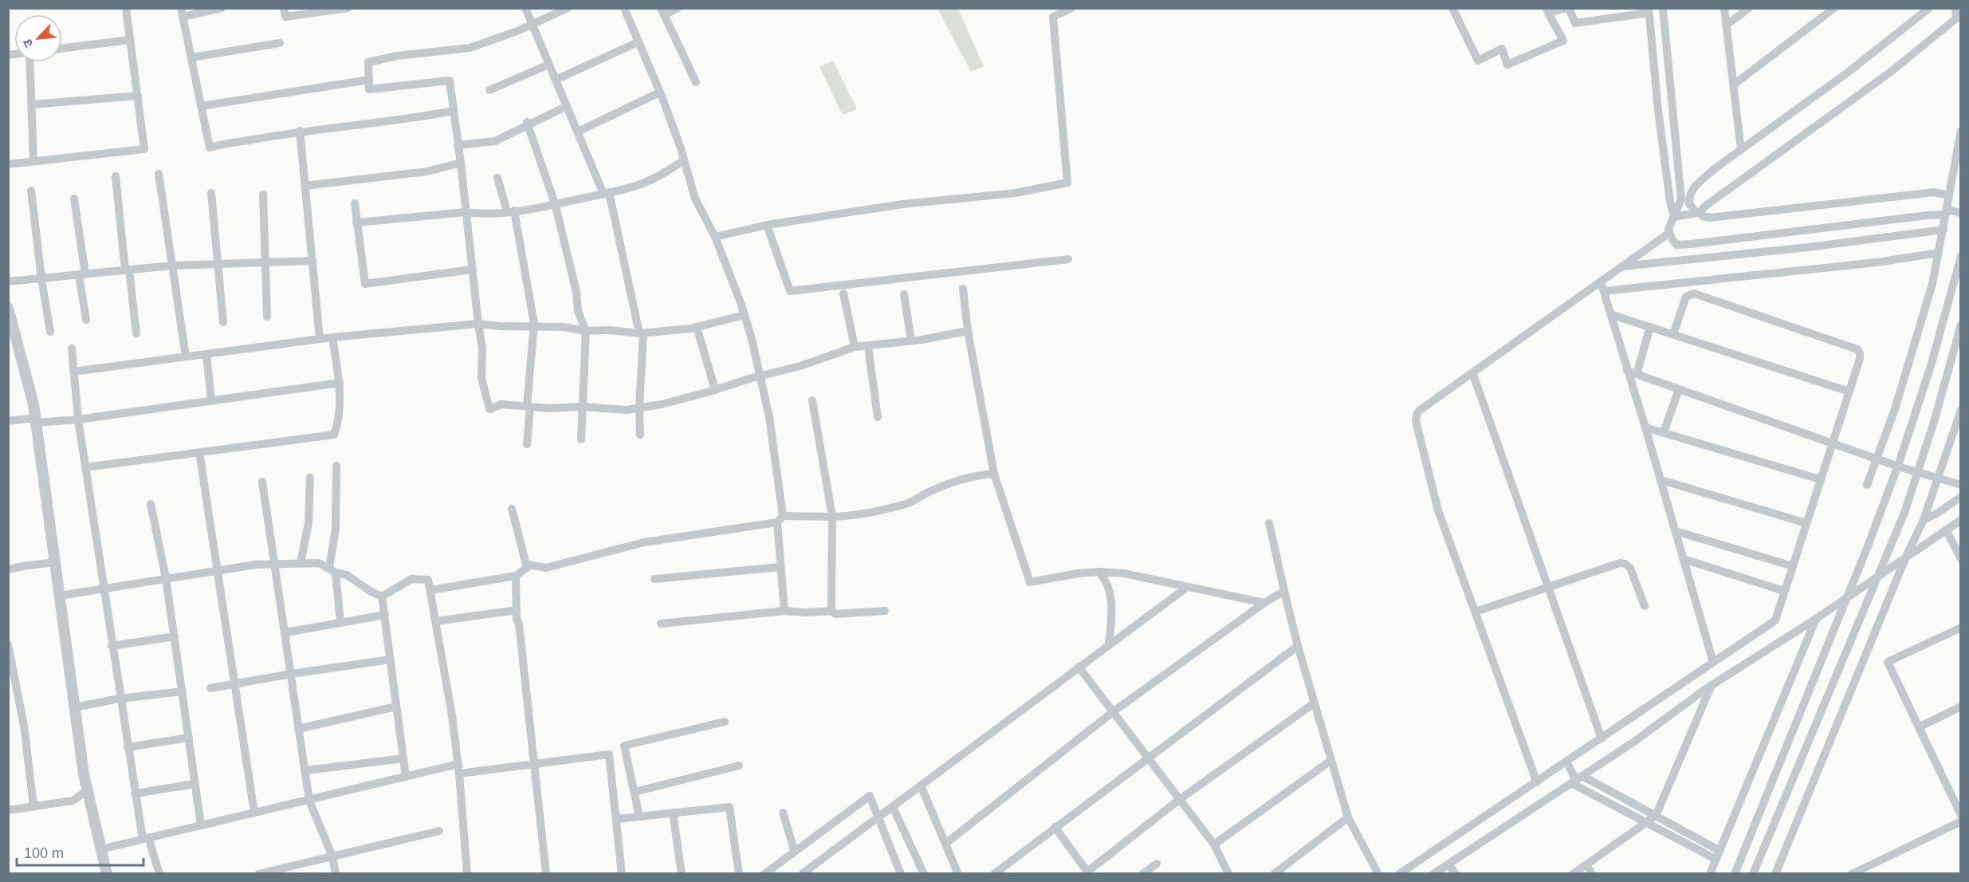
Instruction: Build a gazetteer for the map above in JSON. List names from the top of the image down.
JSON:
{
  "scale_bar": "100 m",
  "north": "bottom left"
}
